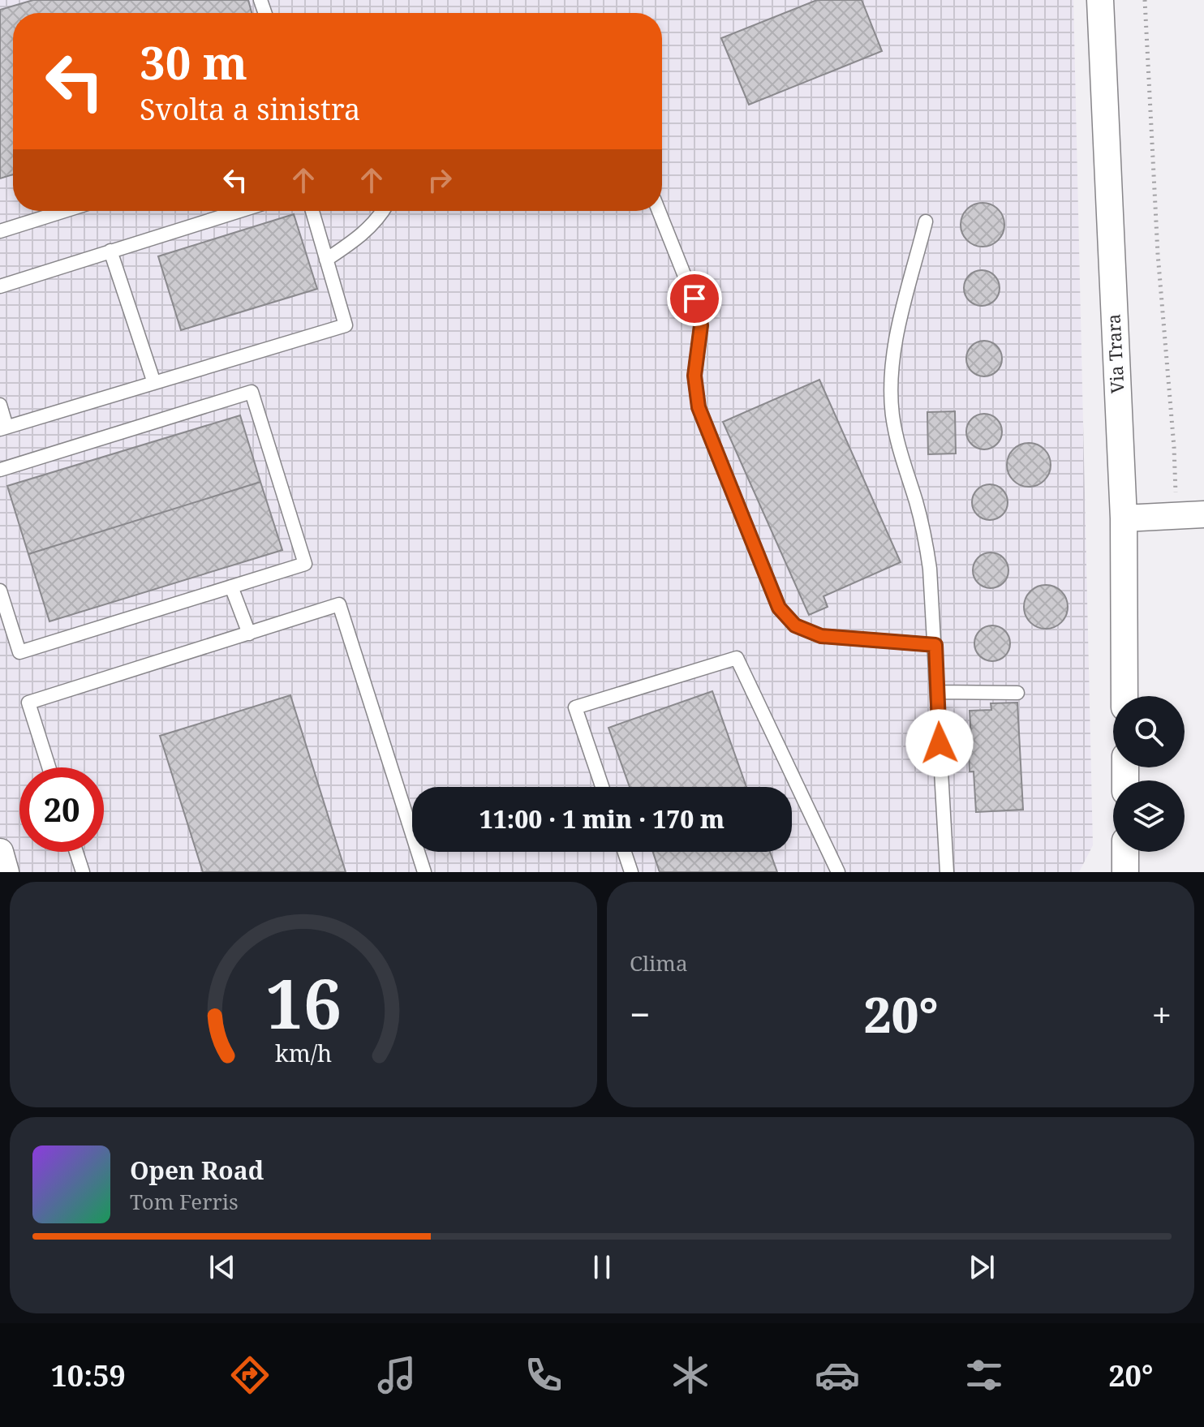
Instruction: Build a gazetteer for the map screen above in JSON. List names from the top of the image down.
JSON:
{
  "streets": {
    "street": ["Via Trara"]
  },
  "page": {
    "turn": ["30 m", "Svolta a sinistra"],
    "limit": "20",
    "trip": "11:00 · 1 min · 170 m",
    "tile": "Clima",
    "heat": ["−", "20°", "+"],
    "song": ["Open Road", "Tom Ferris"],
    "tabs": ["10:59", "20°"],
    "gauge": ["16", "km/h"]
  }
}
